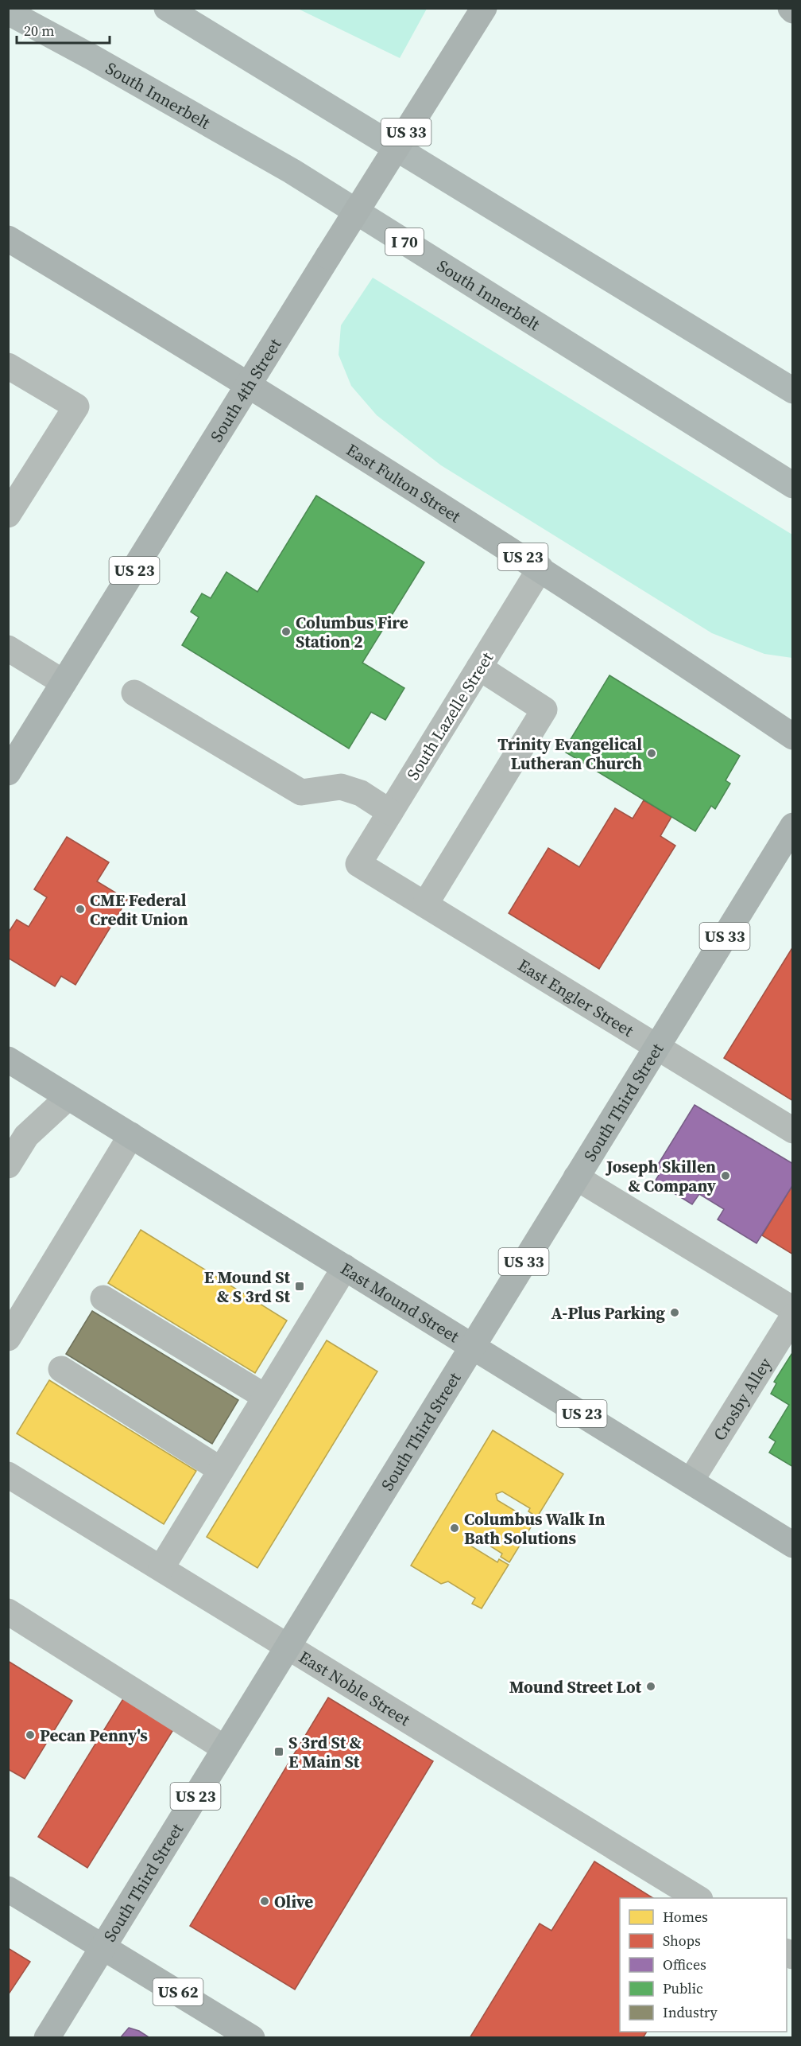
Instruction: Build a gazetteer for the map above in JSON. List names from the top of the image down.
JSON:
{
  "streets": {
    "highway": ["South Innerbelt", "I 70"],
    "main road": [
      "US 33",
      "South 4th Street",
      "East Fulton Street",
      "US 23",
      "South Third Street",
      "East Mound Street",
      "US 62"
    ],
    "lane": [
      "South Lazelle Street",
      "East Engler Street",
      "Crosby Alley",
      "East Noble Street"
    ]
  },
  "crossings": [
    ["South 4th Street", "East Fulton Street"],
    ["East Fulton Street", "South Lazelle Street"],
    ["South Lazelle Street", "East Engler Street"],
    ["East Engler Street", "South Third Street"],
    ["South Third Street", "East Mound Street"],
    ["South Third Street", "East Noble Street"],
    ["South Third Street", "US 62"],
    ["East Mound Street", "Crosby Alley"]
  ],
  "places": {
    "other": [
      "Columbus Fire Station 2",
      "Trinity Evangelical Lutheran Church",
      "CME Federal Credit Union",
      "Joseph Skillen & Company",
      "A-Plus Parking",
      "Columbus Walk In Bath Solutions",
      "Mound Street Lot",
      "Pecan Penny's",
      "Olive"
    ],
    "transit": ["E Mound St & S 3rd St", "S 3rd St & E Main St"]
  },
  "legend": [
    "Homes",
    "Shops",
    "Offices",
    "Public",
    "Industry"
  ],
  "scale_bar": "20 m"
}
